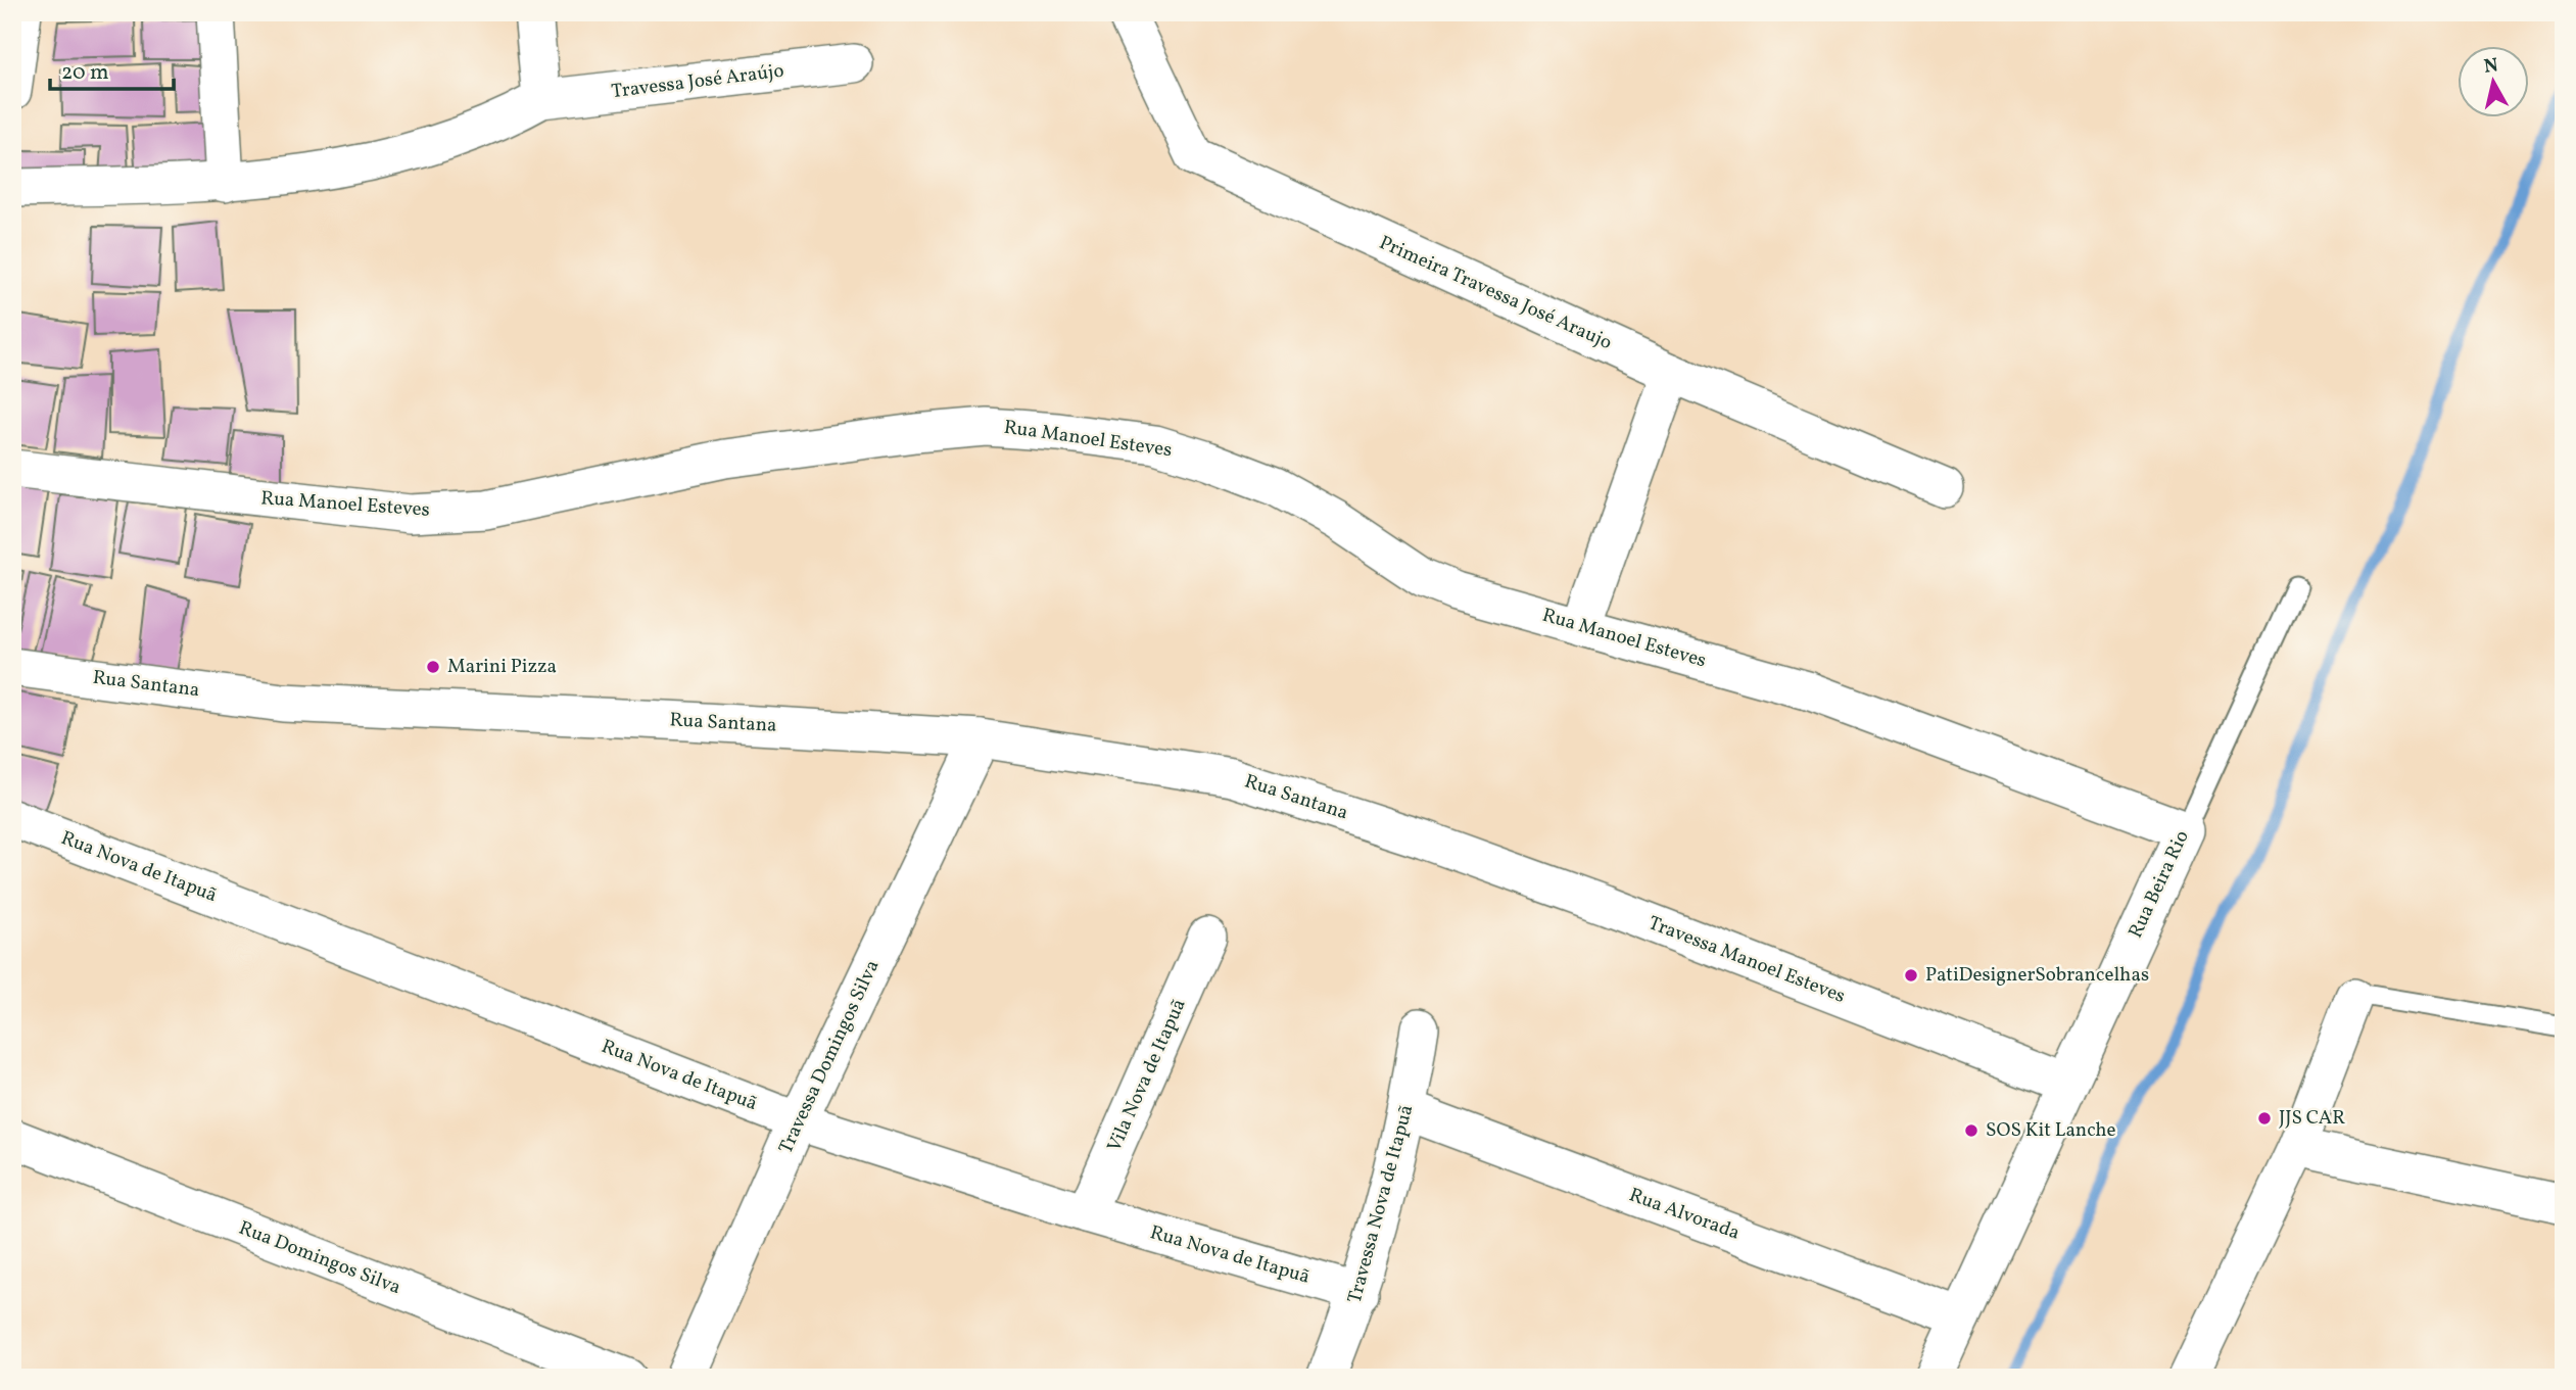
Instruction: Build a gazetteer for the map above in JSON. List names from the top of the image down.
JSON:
{
  "streets": {
    "street": [
      "Travessa José Araújo",
      "Primeira Travessa José Araujo",
      "Rua Manoel Esteves",
      "Rua Santana",
      "Rua Nova de Itapuã",
      "Rua Beira Rio",
      "Travessa Manoel Esteves",
      "Travessa Domingos Silva",
      "Vila Nova de Itapuã",
      "Travessa Nova de Itapuã",
      "Rua Alvorada",
      "Rua Domingos Silva"
    ]
  },
  "crossings": [
    ["Rua Manoel Esteves", "Rua Beira Rio"],
    ["Rua Santana", "Travessa Manoel Esteves"],
    ["Rua Santana", "Travessa Domingos Silva"],
    ["Rua Nova de Itapuã", "Travessa Domingos Silva"],
    ["Rua Nova de Itapuã", "Vila Nova de Itapuã"],
    ["Rua Nova de Itapuã", "Travessa Nova de Itapuã"],
    ["Rua Beira Rio", "Travessa Manoel Esteves"],
    ["Rua Beira Rio", "Rua Alvorada"],
    ["Travessa Nova de Itapuã", "Rua Alvorada"]
  ],
  "places": [
    "Marini Pizza",
    "PatiDesignerSobrancelhas",
    "JJS CAR",
    "SOS Kit Lanche"
  ],
  "scale_bar": "20 m",
  "north": "top"
}
